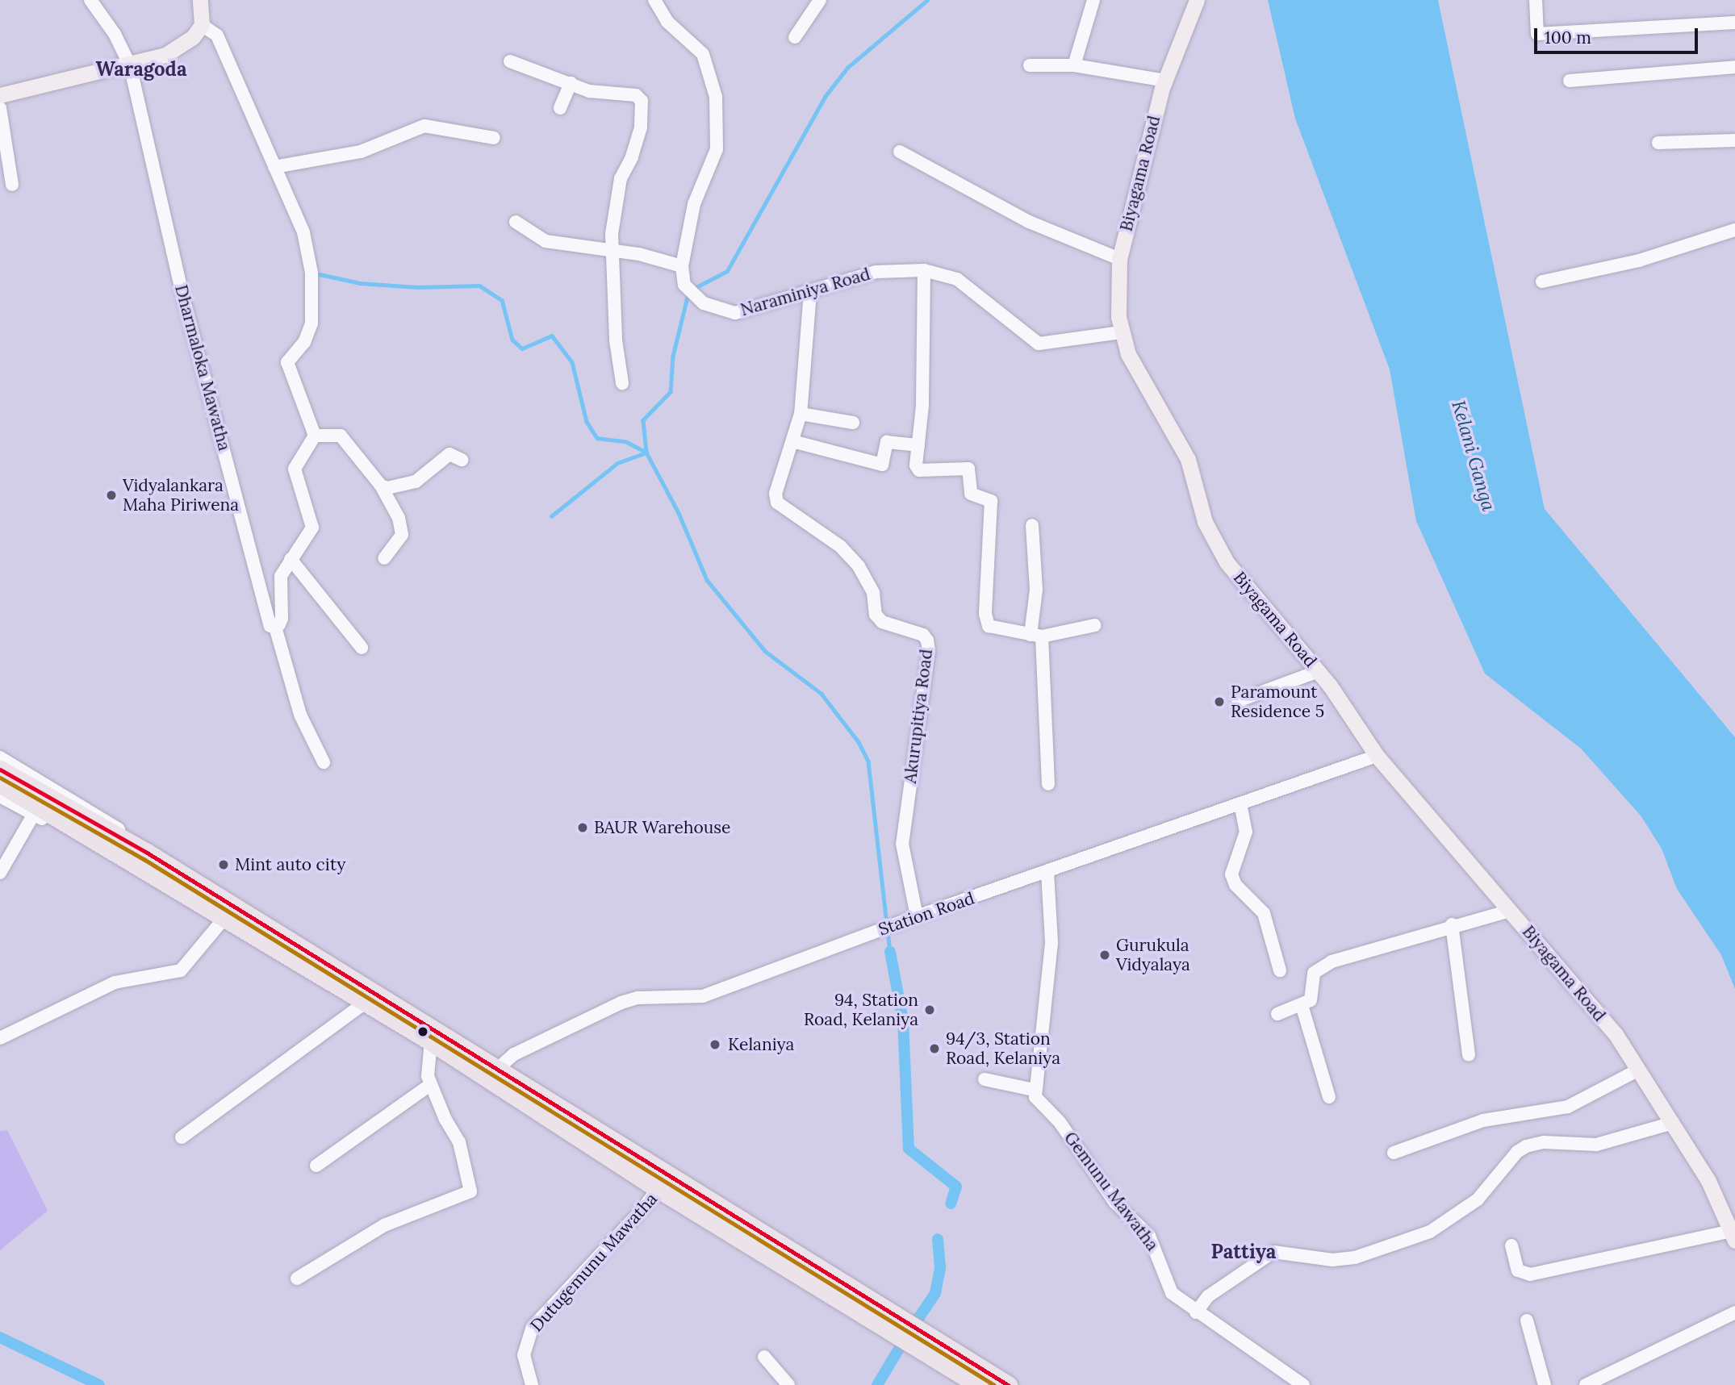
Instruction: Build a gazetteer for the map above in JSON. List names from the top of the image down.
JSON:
{
  "streets": {
    "main road": ["Biyagama Road"],
    "street": [
      "Naraminiya Road",
      "Dharmaloka Mawatha",
      "Akurupitiya Road",
      "Station Road",
      "Gemunu Mawatha",
      "Dutugemunu Mawatha"
    ]
  },
  "crossings": [
    ["Biyagama Road", "Naraminiya Road"],
    ["Biyagama Road", "Station Road"],
    ["Naraminiya Road", "Akurupitiya Road"],
    ["Akurupitiya Road", "Station Road"]
  ],
  "districts": ["Waragoda", "Pattiya"],
  "water": ["Kelani Ganga"],
  "places": [
    "Vidyalankara Maha Piriwena",
    "Paramount Residence 5",
    "BAUR Warehouse",
    "Mint auto city",
    "Gurukula Vidyalaya",
    "94, Station Road, Kelaniya",
    "Kelaniya",
    "94/3, Station Road, Kelaniya"
  ],
  "scale_bar": "100 m"
}
